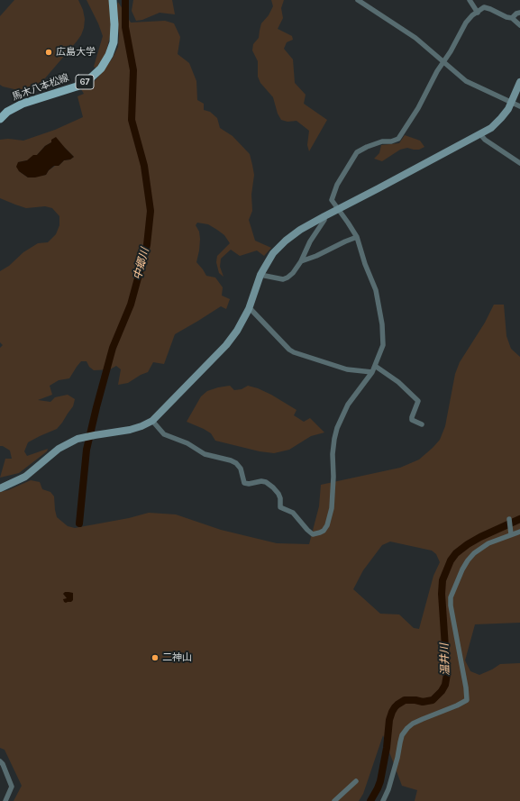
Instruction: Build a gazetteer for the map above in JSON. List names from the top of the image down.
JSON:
{
  "streets": {
    "main road": ["67", "馬木八本松線"]
  },
  "water": ["中郷川", "温井川"],
  "places": ["広島大学", "二神山"]
}
